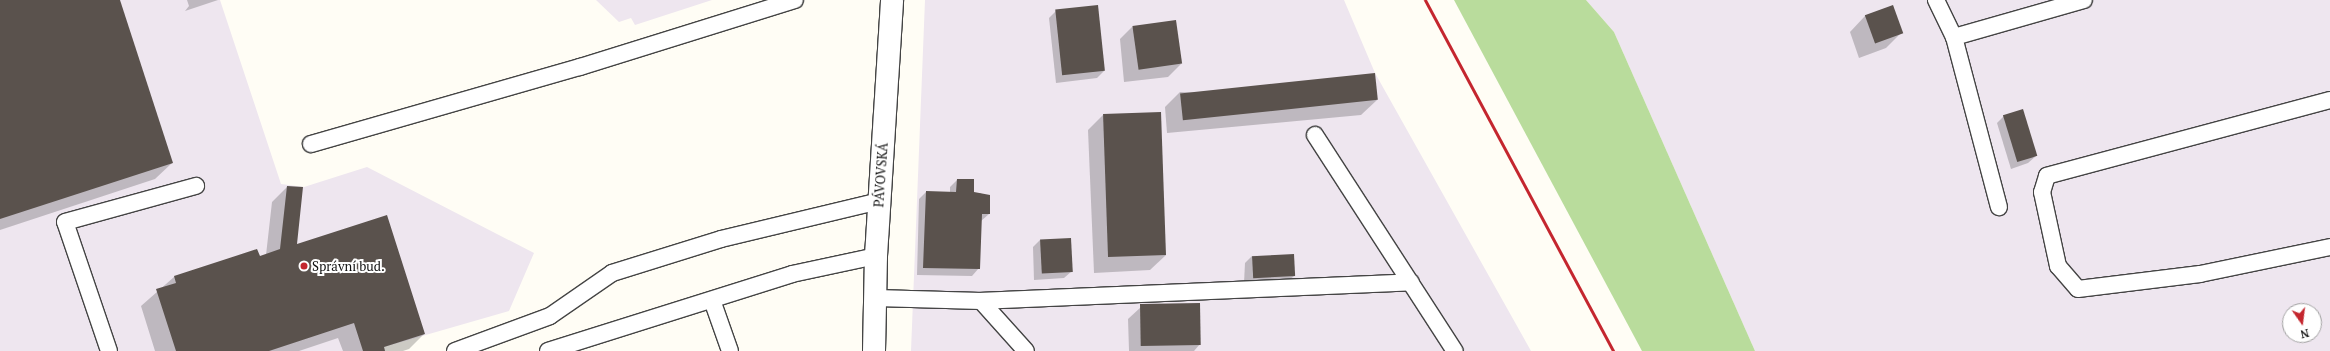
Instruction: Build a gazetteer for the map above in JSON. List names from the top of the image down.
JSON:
{
  "streets": {
    "street": ["PÁVOVSKÁ"]
  },
  "places": ["Správní bud."],
  "north": "bottom"
}
